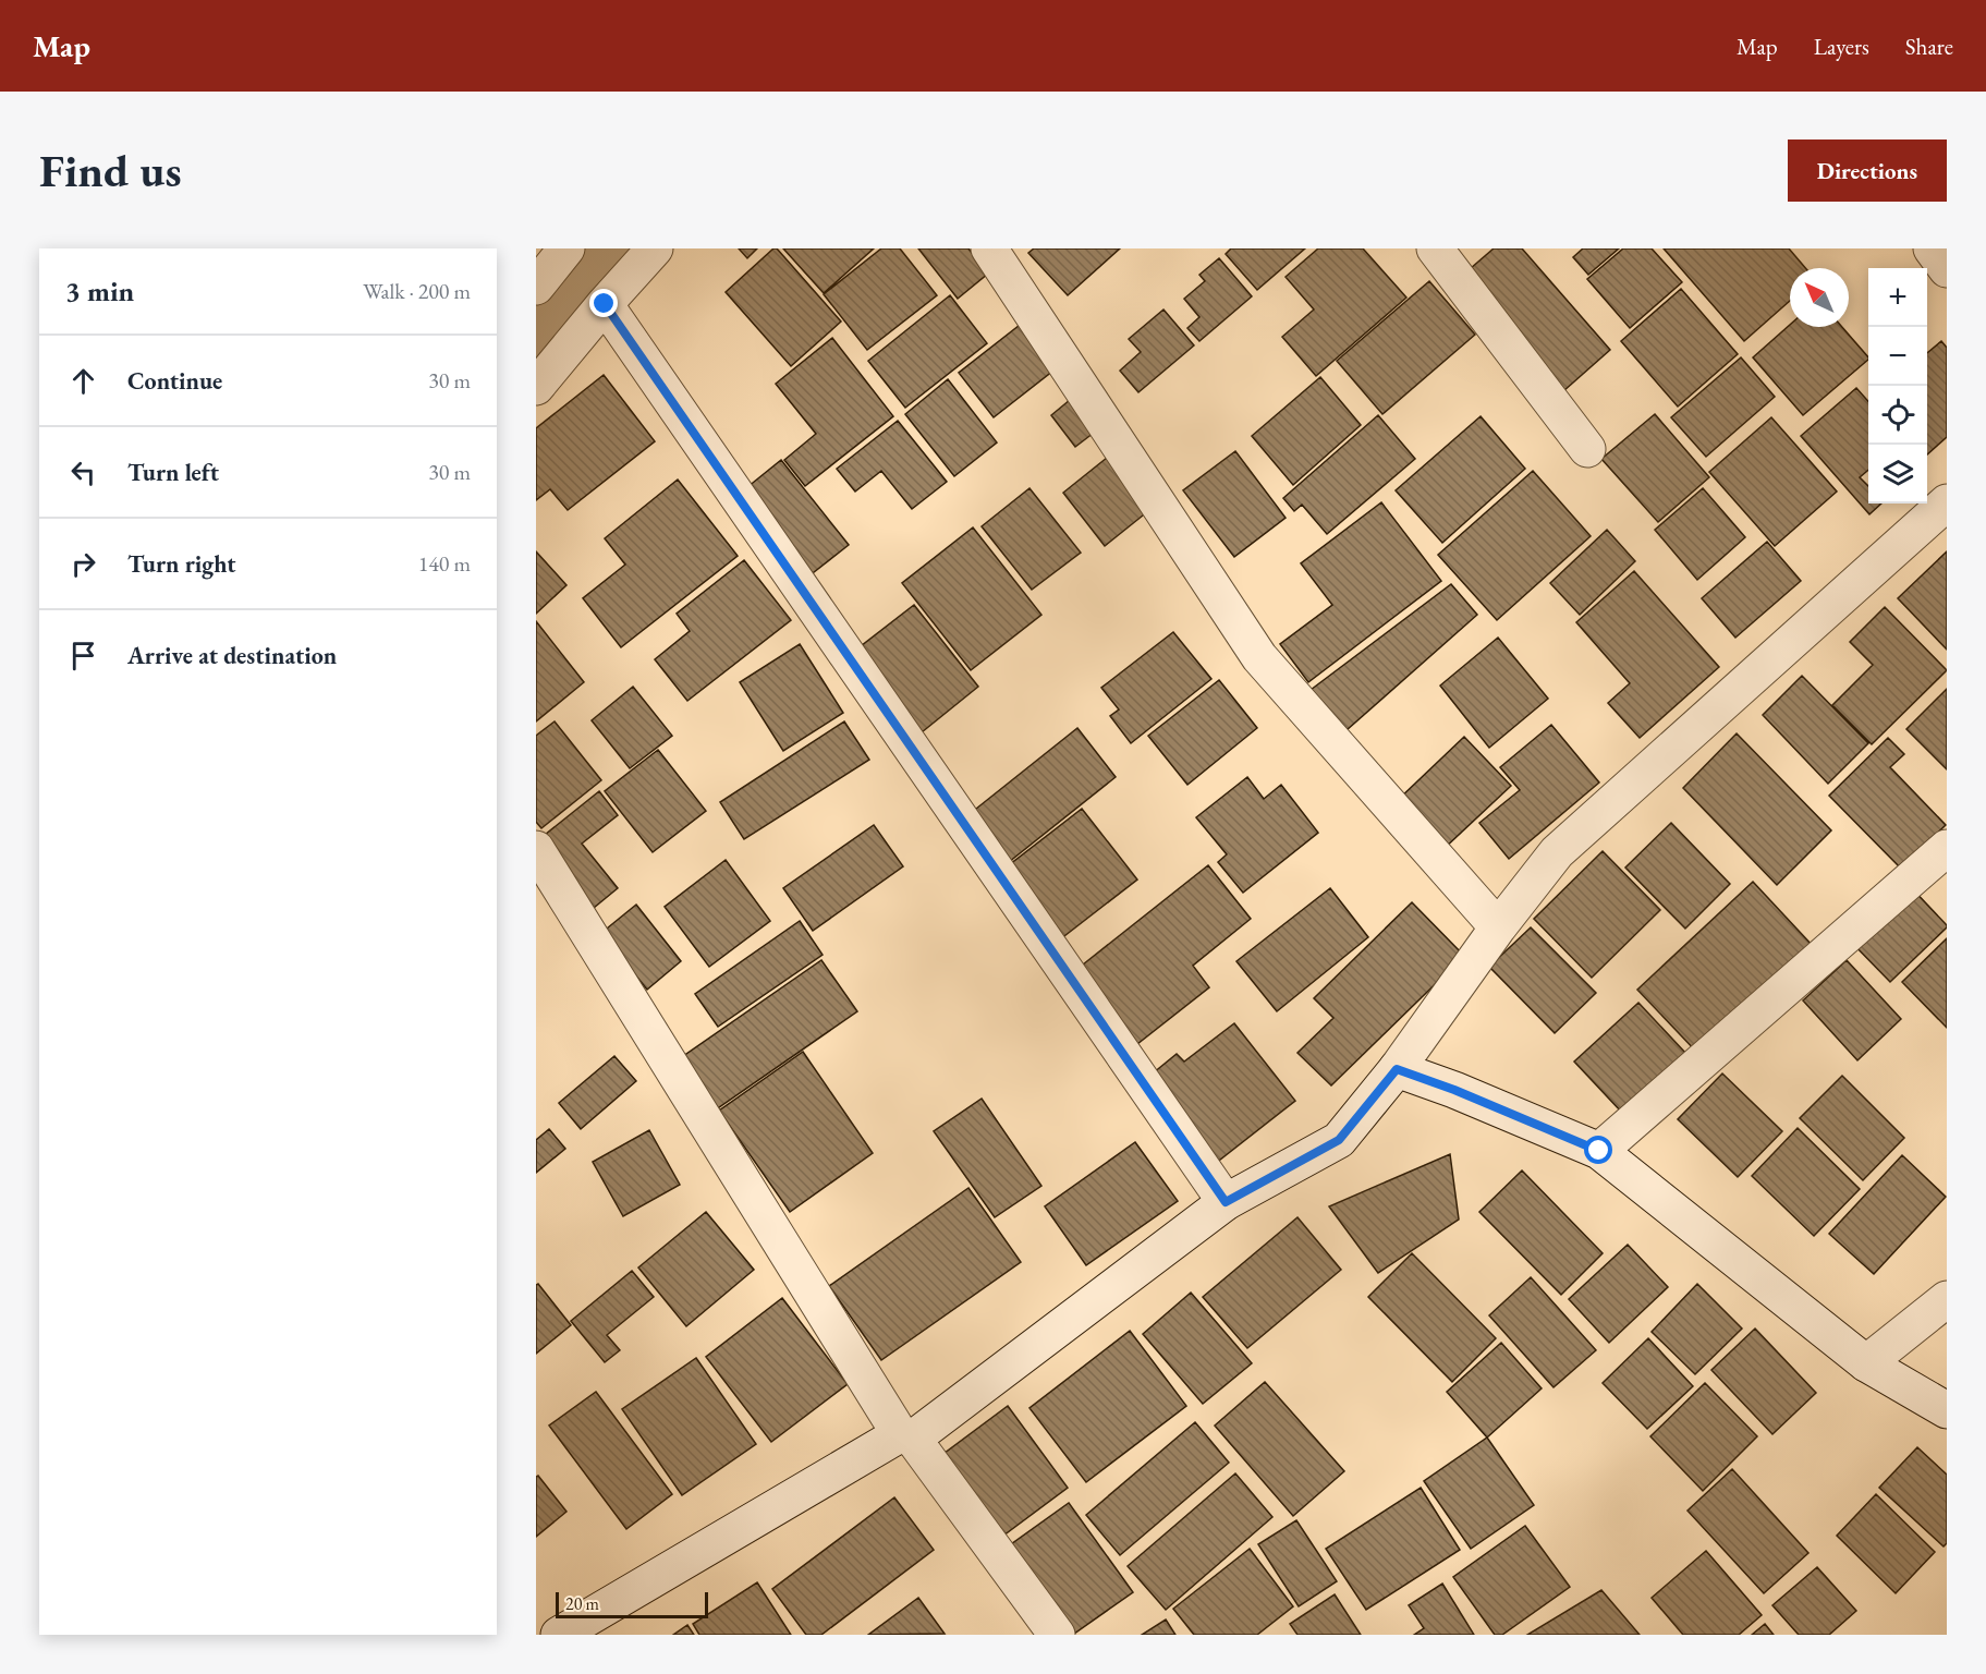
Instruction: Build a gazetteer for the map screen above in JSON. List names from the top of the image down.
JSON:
{
  "scale_bar": "20 m",
  "north": "top left",
  "page": {
    "header": "Map",
    "nav": ["Map", "Layers", "Share"],
    "buttons": "Directions",
    "title": "Find us",
    "heading": ["3 min", "Walk · 200 m"],
    "map_buttons": ["+", "−"],
    "list": [
      ["Continue", "30 m"],
      ["Turn left", "30 m"],
      ["Turn right", "140 m"],
      "Arrive at destination"
    ],
    "scale": "20 m"
  }
}
